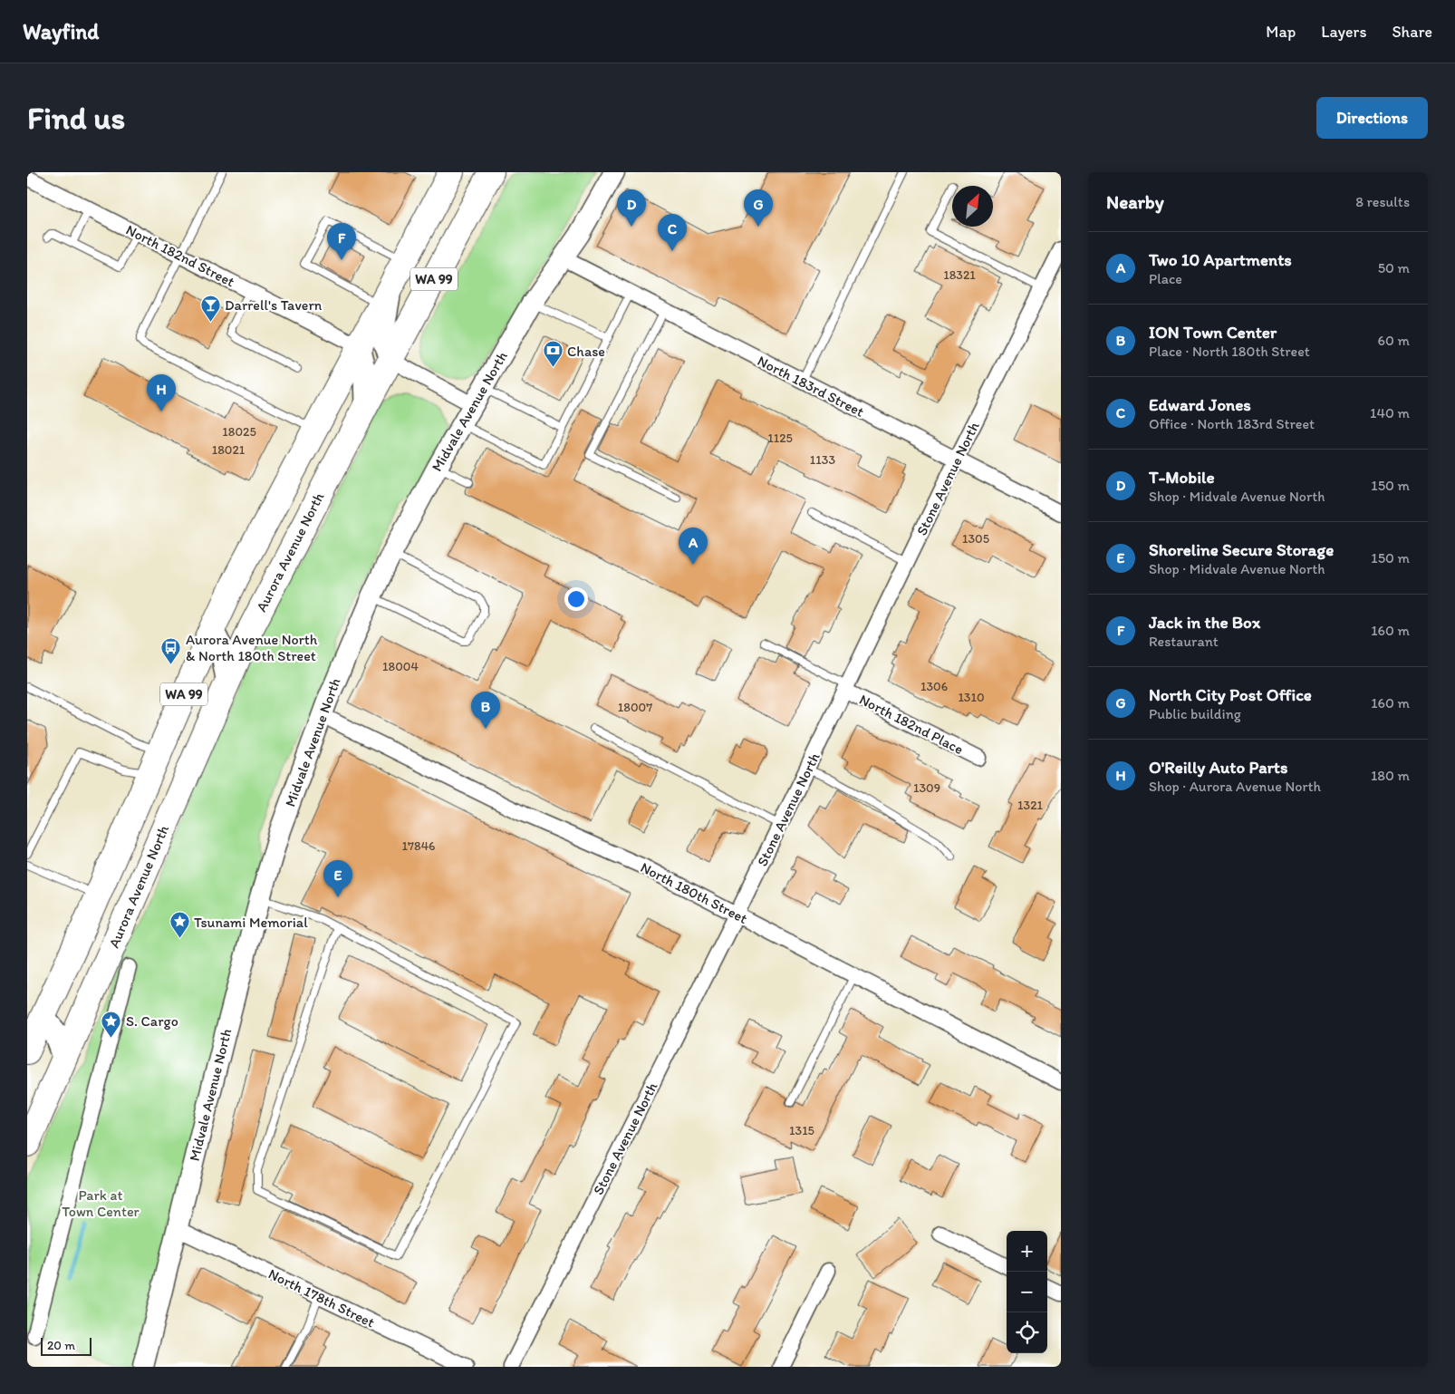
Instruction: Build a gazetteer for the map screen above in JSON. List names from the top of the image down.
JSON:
{
  "streets": {
    "highway": ["WA 99", "Aurora Avenue North"],
    "street": [
      "North 182nd Street",
      "North 183rd Street",
      "Midvale Avenue North",
      "Stone Avenue North",
      "North 182nd Place",
      "North 180th Street",
      "North 178th Street"
    ]
  },
  "crossings": [
    ["North 182nd Street", "WA 99"],
    ["North 183rd Street", "Midvale Avenue North"],
    ["North 183rd Street", "Stone Avenue North"],
    ["Midvale Avenue North", "North 180th Street"],
    ["Midvale Avenue North", "North 178th Street"],
    ["Stone Avenue North", "North 182nd Place"],
    ["Stone Avenue North", "North 180th Street"]
  ],
  "parks": ["Park at Town Center"],
  "places": {
    "bar": ["Darrell's Tavern"],
    "bank": ["Chase"],
    "bus stop": ["Aurora Avenue North & North 180th Street"],
    "place": ["Tsunami Memorial", "S. Cargo"]
  },
  "house_numbers": [
    "18321",
    "18025",
    "1125",
    "18021",
    "1133",
    "1305",
    "18004",
    "1306",
    "1310",
    "18007",
    "1309",
    "1321",
    "17846",
    "1315"
  ],
  "scale_bar": "20 m",
  "north": "top right",
  "page": {
    "header": "Wayfind",
    "nav": ["Map", "Layers", "Share"],
    "buttons": "Directions",
    "title": "Find us",
    "heading": ["Nearby", "8 results"],
    "pins": [
      "D",
      "G",
      "C",
      "F",
      "H",
      "A",
      "B",
      "E"
    ],
    "list": [
      {
        "mark": "A",
        "name": "Two 10 Apartments",
        "note": "Place",
        "value": "50 m"
      },
      {
        "mark": "B",
        "name": "ION Town Center",
        "note": "Place · North 180th Street",
        "value": "60 m"
      },
      {
        "mark": "C",
        "name": "Edward Jones",
        "note": "Office · North 183rd Street",
        "value": "140 m"
      },
      {
        "mark": "D",
        "name": "T-Mobile",
        "note": "Shop · Midvale Avenue North",
        "value": "150 m"
      },
      {
        "mark": "E",
        "name": "Shoreline Secure Storage",
        "note": "Shop · Midvale Avenue North",
        "value": "150 m"
      },
      {
        "mark": "F",
        "name": "Jack in the Box",
        "note": "Restaurant",
        "value": "160 m"
      },
      {
        "mark": "G",
        "name": "North City Post Office",
        "note": "Public building",
        "value": "160 m"
      },
      {
        "mark": "H",
        "name": "O'Reilly Auto Parts",
        "note": "Shop · Aurora Avenue North",
        "value": "180 m"
      }
    ],
    "map_buttons": ["+", "−"],
    "scale": "20 m"
  }
}
